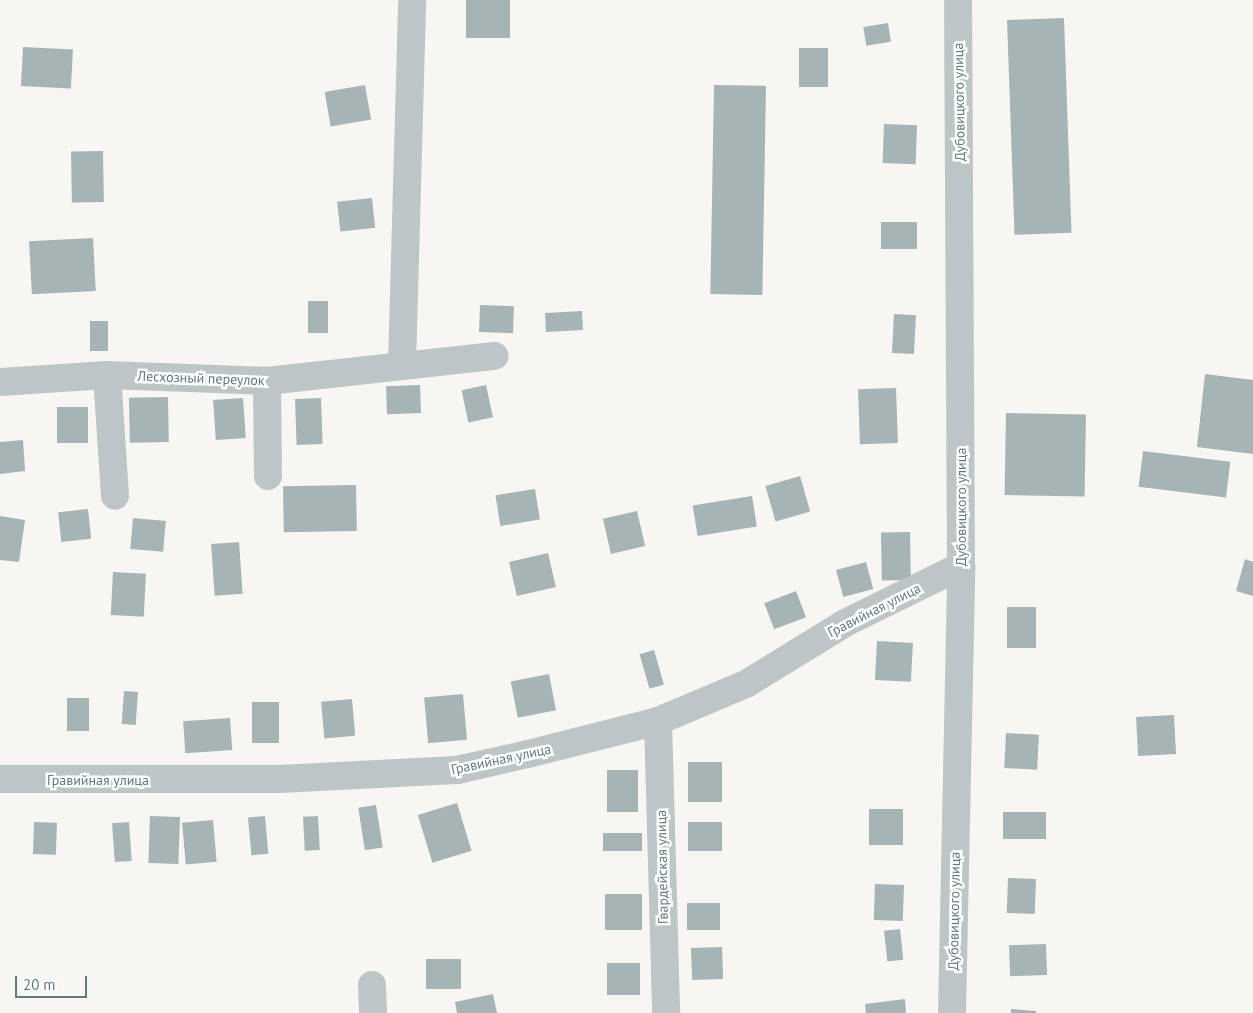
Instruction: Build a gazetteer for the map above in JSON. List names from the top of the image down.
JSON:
{
  "streets": {
    "street": [
      "Дубовицкого улица",
      "Лесхозный переулок",
      "Гравийная улица",
      "Гвардейская улица"
    ]
  },
  "crossings": [
    ["Дубовицкого улица", "Гравийная улица"],
    ["Гравийная улица", "Гвардейская улица"]
  ],
  "scale_bar": "20 m"
}
